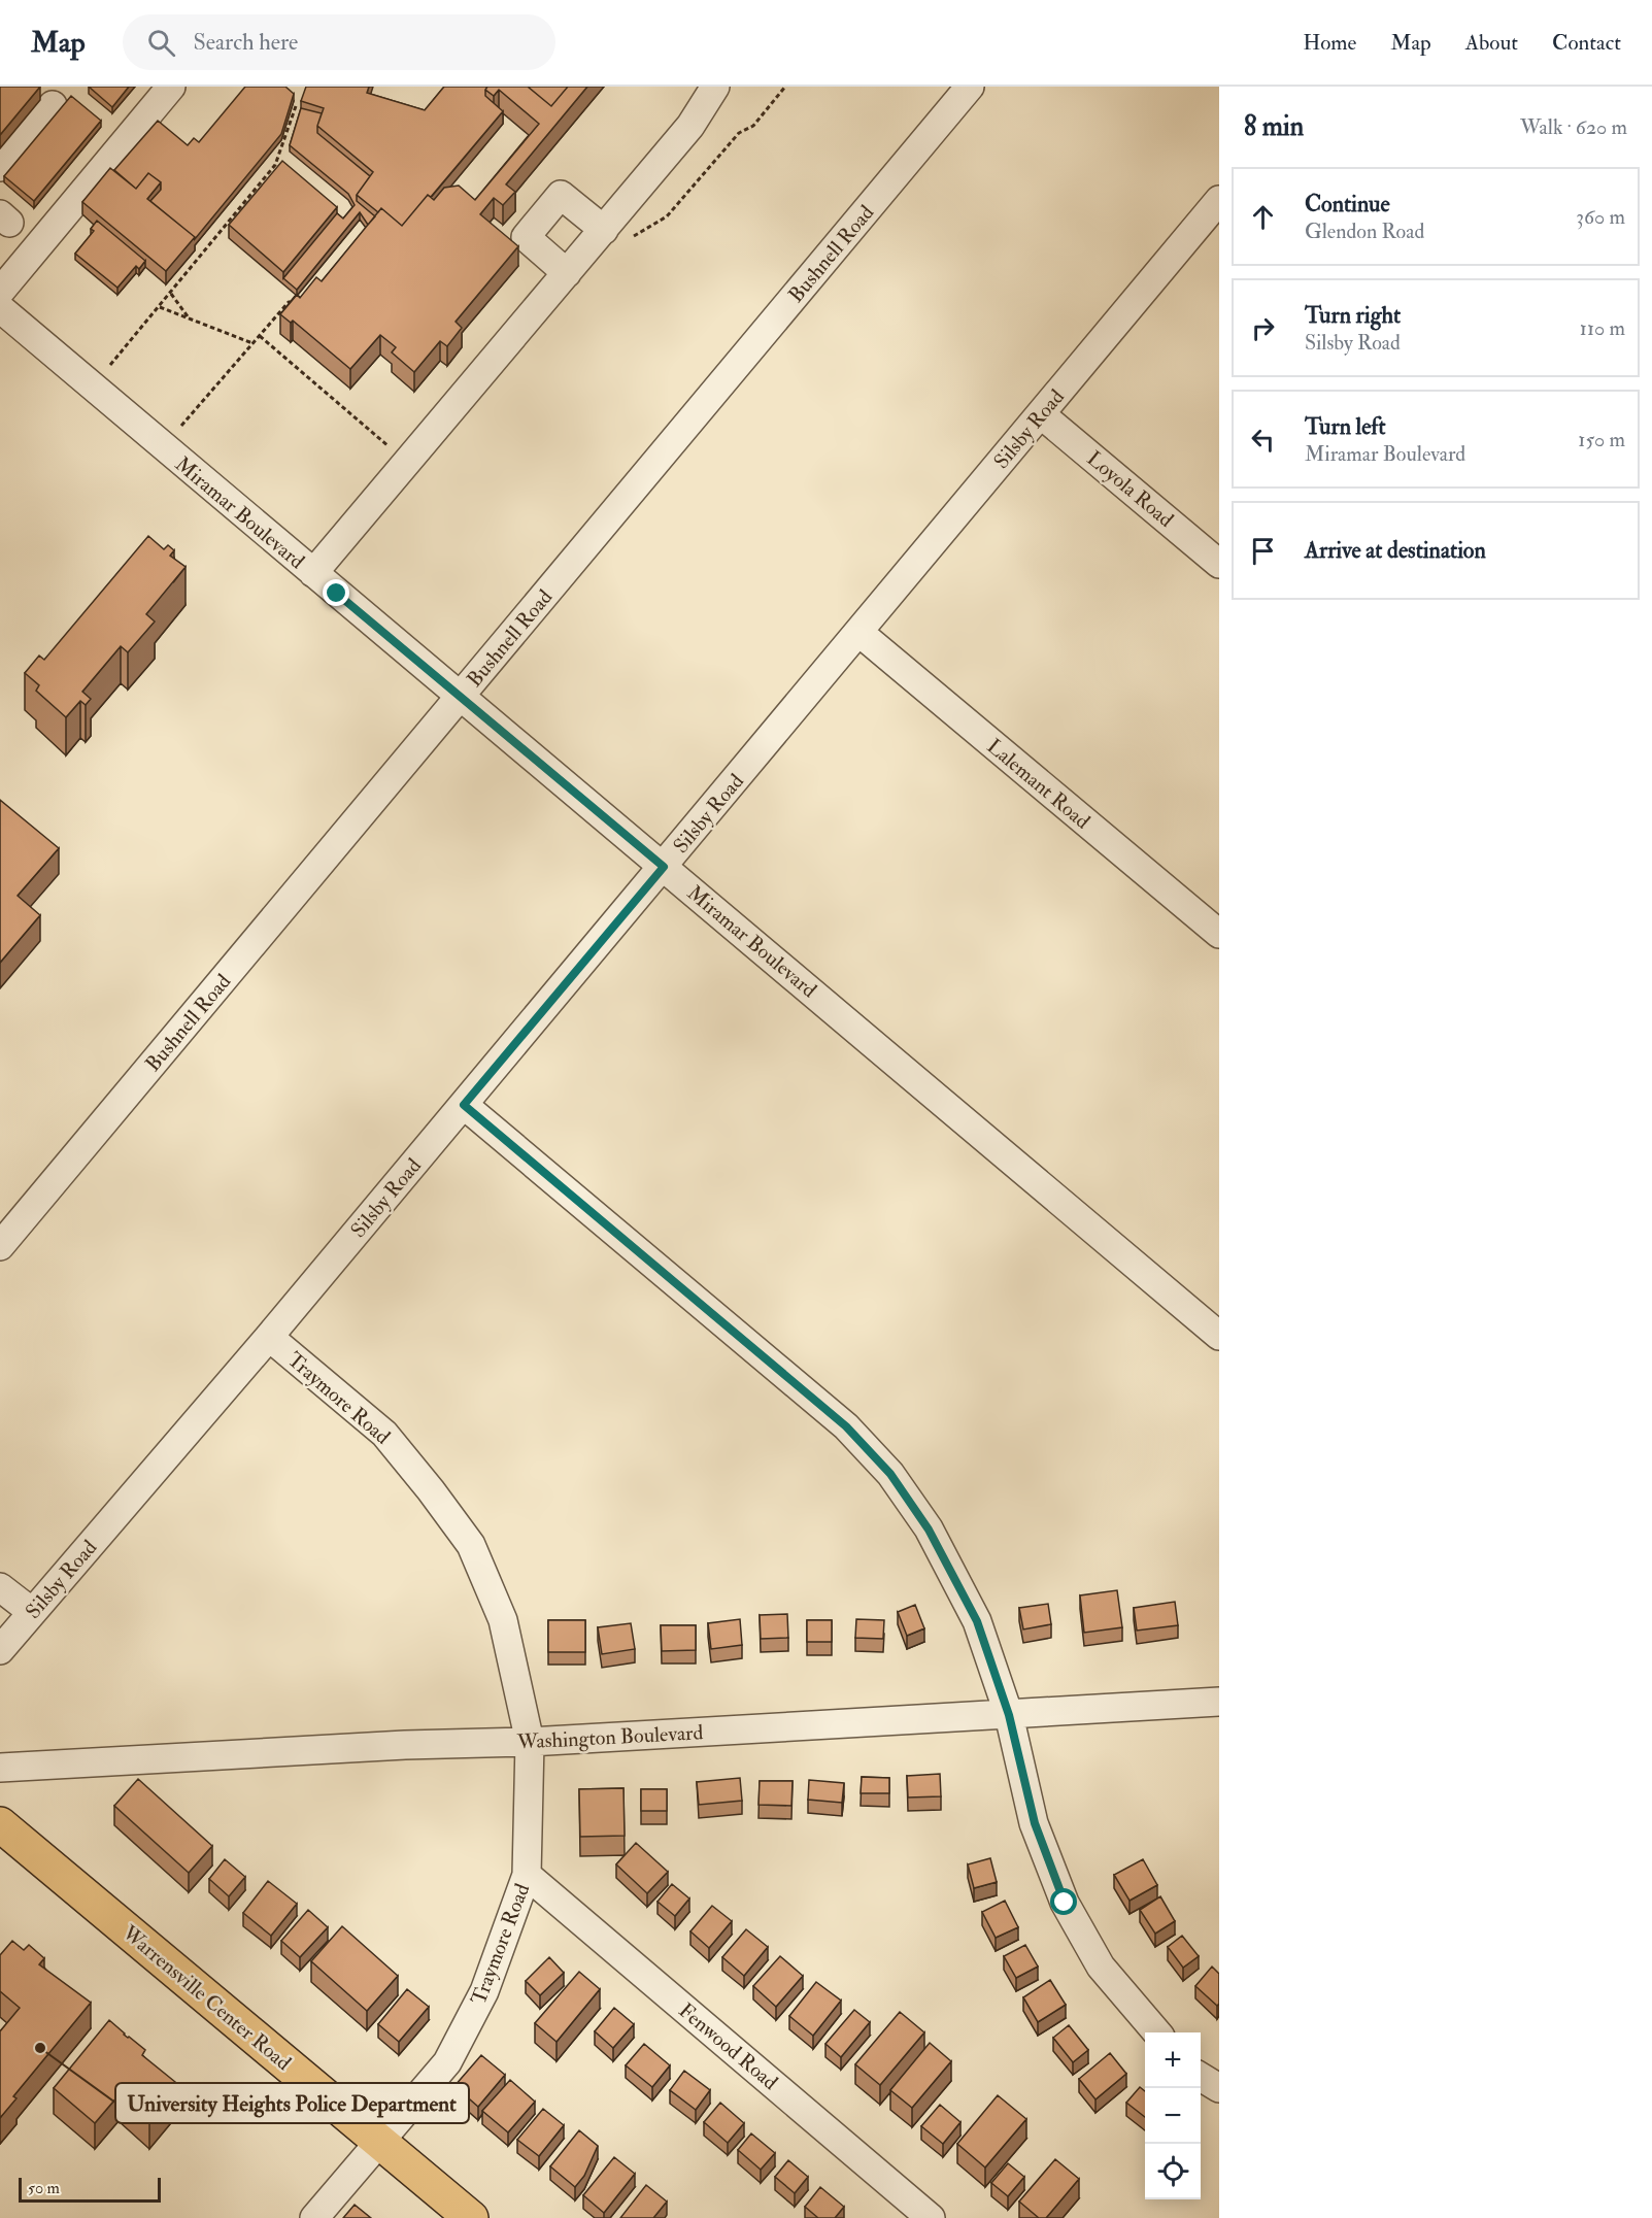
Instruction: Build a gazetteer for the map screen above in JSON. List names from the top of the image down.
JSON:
{
  "streets": {
    "main road": ["Warrensville Center Road"],
    "street": [
      "Bushnell Road",
      "Silsby Road",
      "Loyola Road",
      "Miramar Boulevard",
      "Lalemant Road",
      "Traymore Road",
      "Washington Boulevard",
      "Fenwood Road"
    ]
  },
  "crossings": [
    ["Bushnell Road", "Miramar Boulevard"],
    ["Silsby Road", "Loyola Road"],
    ["Silsby Road", "Miramar Boulevard"],
    ["Silsby Road", "Lalemant Road"],
    ["Silsby Road", "Traymore Road"],
    ["Traymore Road", "Washington Boulevard"],
    ["Traymore Road", "Warrensville Center Road"],
    ["Traymore Road", "Fenwood Road"]
  ],
  "places": ["University Heights Police Department"],
  "scale_bar": "50 m",
  "page": {
    "header": "Map",
    "search": "Search here",
    "nav": [
      "Home",
      "Map",
      "About",
      "Contact"
    ],
    "heading": ["8 min", "Walk · 620 m"],
    "list": [
      ["Continue", "Glendon Road", "360 m"],
      ["Turn right", "Silsby Road", "110 m"],
      ["Turn left", "Miramar Boulevard", "150 m"],
      "Arrive at destination"
    ],
    "map_buttons": ["+", "−"],
    "scale": "50 m"
  }
}
